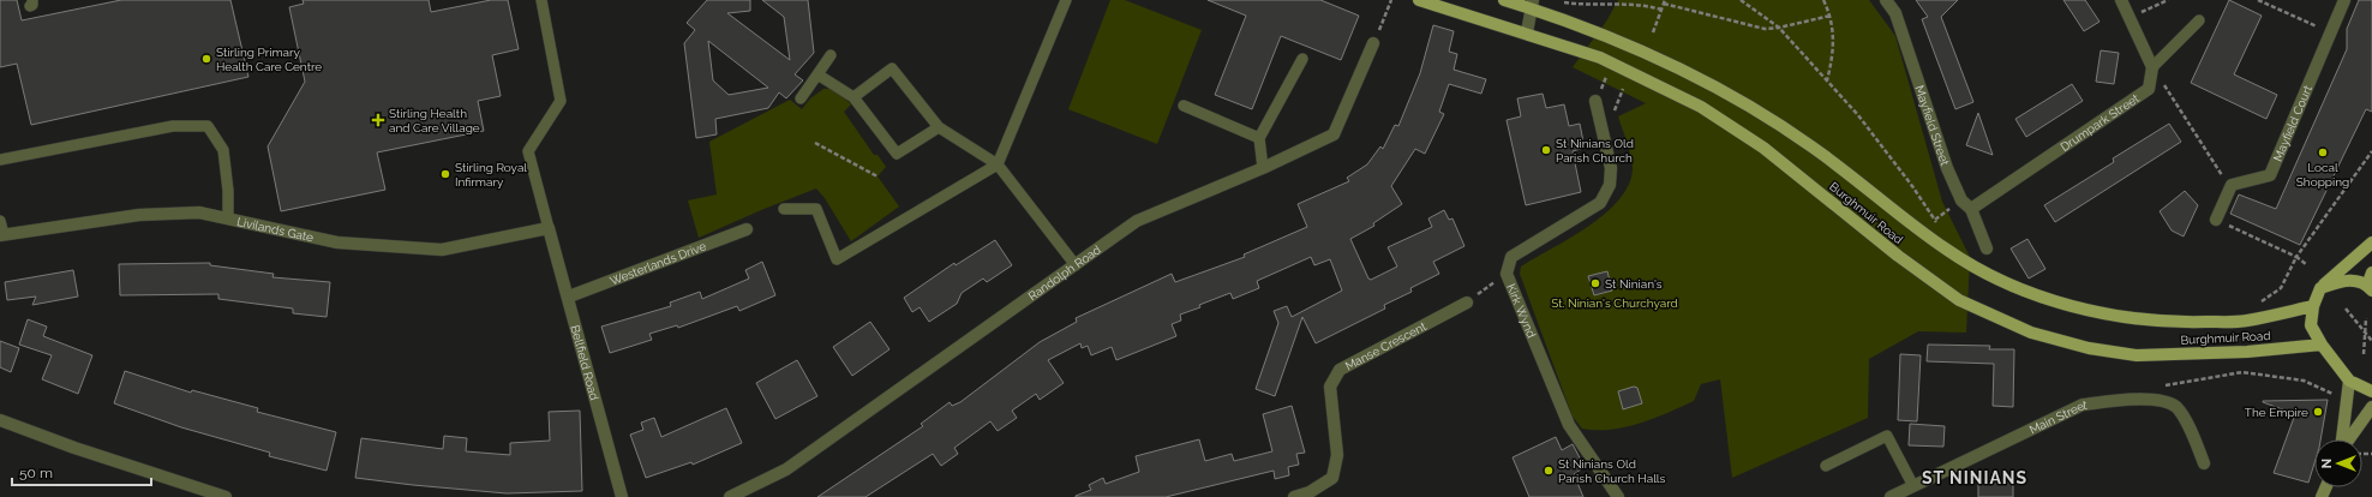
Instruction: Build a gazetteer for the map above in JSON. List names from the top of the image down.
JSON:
{
  "streets": {
    "main road": ["Burghmuir Road"],
    "street": [
      "Drumpark Street",
      "Mayfield Court",
      "Mayfield Street",
      "Livilands Gate",
      "Westerlands Drive",
      "Randolph Road",
      "Kirk Wynd",
      "Manse Crescent",
      "Bellfield Road",
      "Main Street"
    ]
  },
  "crossings": [
    ["Drumpark Street", "Mayfield Street"],
    ["Livilands Gate", "Bellfield Road"],
    ["Westerlands Drive", "Bellfield Road"]
  ],
  "districts": ["ST NINIANS"],
  "parks": ["St. Ninian's Churchyard"],
  "places": {
    "other": [
      "Stirling Primary Health Care Centre",
      "St Ninians Old Parish Church",
      "Local Shopping",
      "Stirling Royal Infirmary",
      "St Ninian's",
      "The Empire",
      "St Ninians Old Parish Church Halls"
    ],
    "health": ["Stirling Health and Care Village"]
  },
  "scale_bar": "50 m",
  "north": "left"
}
